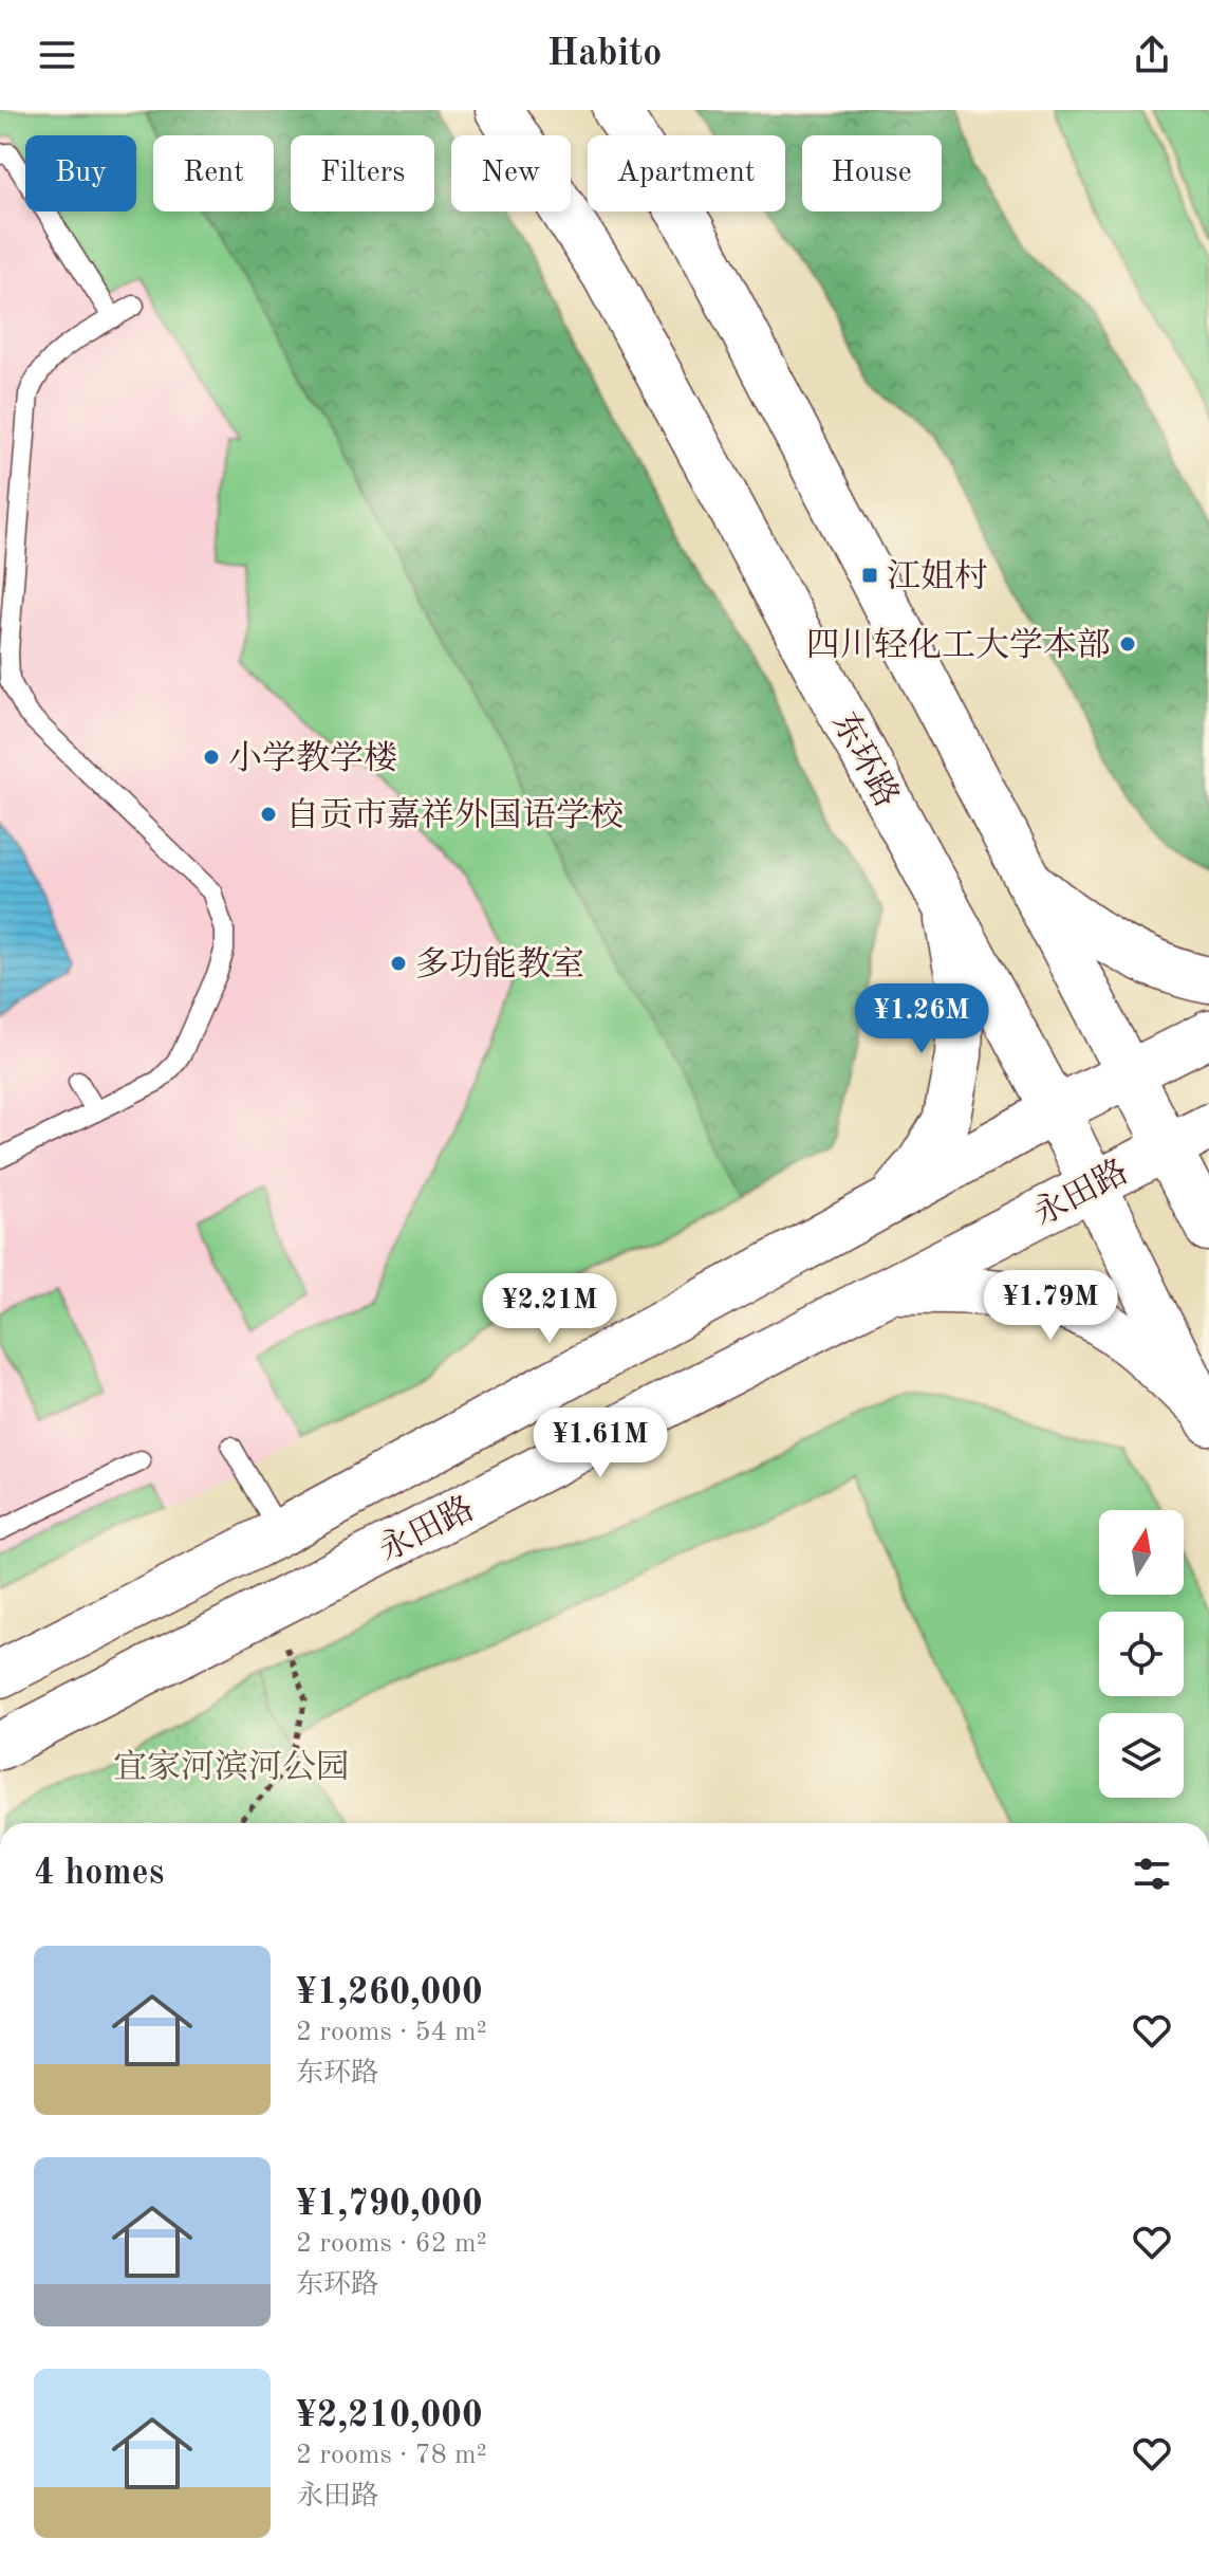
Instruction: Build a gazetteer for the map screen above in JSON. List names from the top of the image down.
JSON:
{
  "streets": {
    "main road": ["东环路", "永田路"]
  },
  "crossings": [
    ["东环路", "永田路"]
  ],
  "parks": ["宜家河滨河公园"],
  "places": {
    "transit": ["江姐村"],
    "other": [
      "四川轻化工大学本部",
      "小学教学楼",
      "自贡市嘉祥外国语学校",
      "多功能教室"
    ]
  },
  "north": "top",
  "page": {
    "header": "Habito",
    "chip": [
      "Buy",
      "Rent",
      "Filters",
      "New",
      "Apartment",
      "House"
    ],
    "price": [
      "¥1.26M",
      "¥1.79M",
      "¥2.21M",
      "¥1.61M"
    ],
    "heading": "4 homes",
    "list": [
      {
        "name": "¥1,260,000",
        "note": "2 rooms · 54 m² · 东环路"
      },
      {
        "name": "¥1,790,000",
        "note": "2 rooms · 62 m² · 东环路"
      },
      {
        "name": "¥2,210,000",
        "note": "2 rooms · 78 m² · 永田路"
      }
    ]
  }
}
